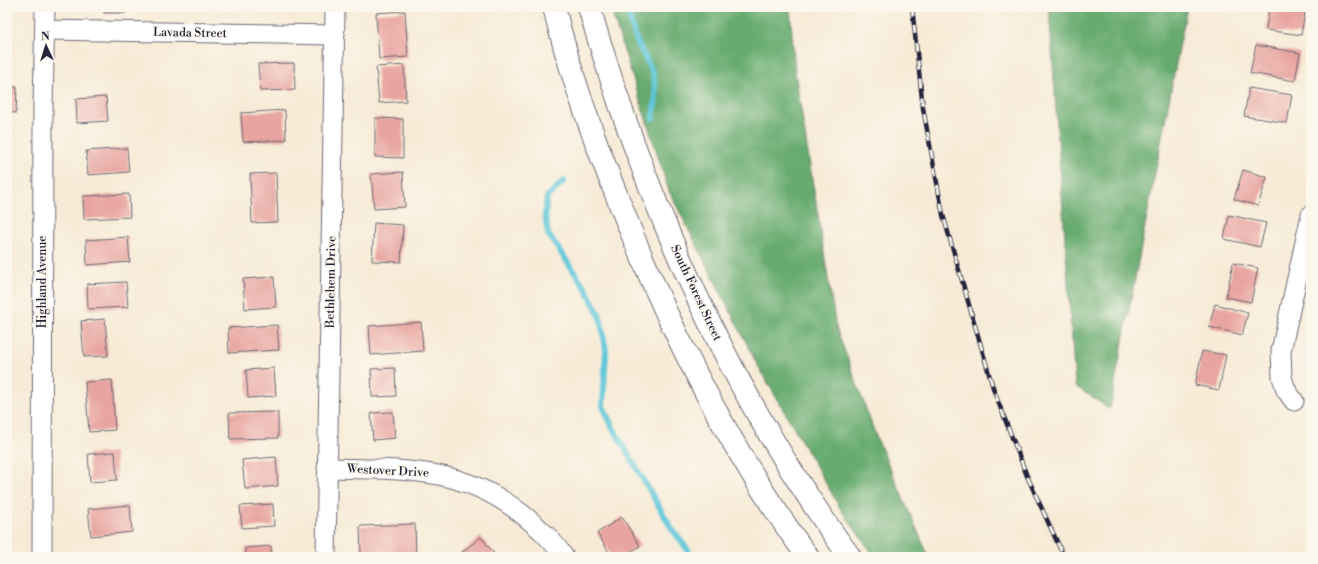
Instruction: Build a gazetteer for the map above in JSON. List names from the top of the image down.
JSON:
{
  "streets": {
    "street": [
      "Lavada Street",
      "Highland Avenue",
      "Bethlehem Drive",
      "South Forest Street",
      "Westover Drive"
    ]
  },
  "crossings": [
    ["Lavada Street", "Highland Avenue"],
    ["Lavada Street", "Bethlehem Drive"],
    ["Bethlehem Drive", "Westover Drive"]
  ],
  "north": "top"
}
